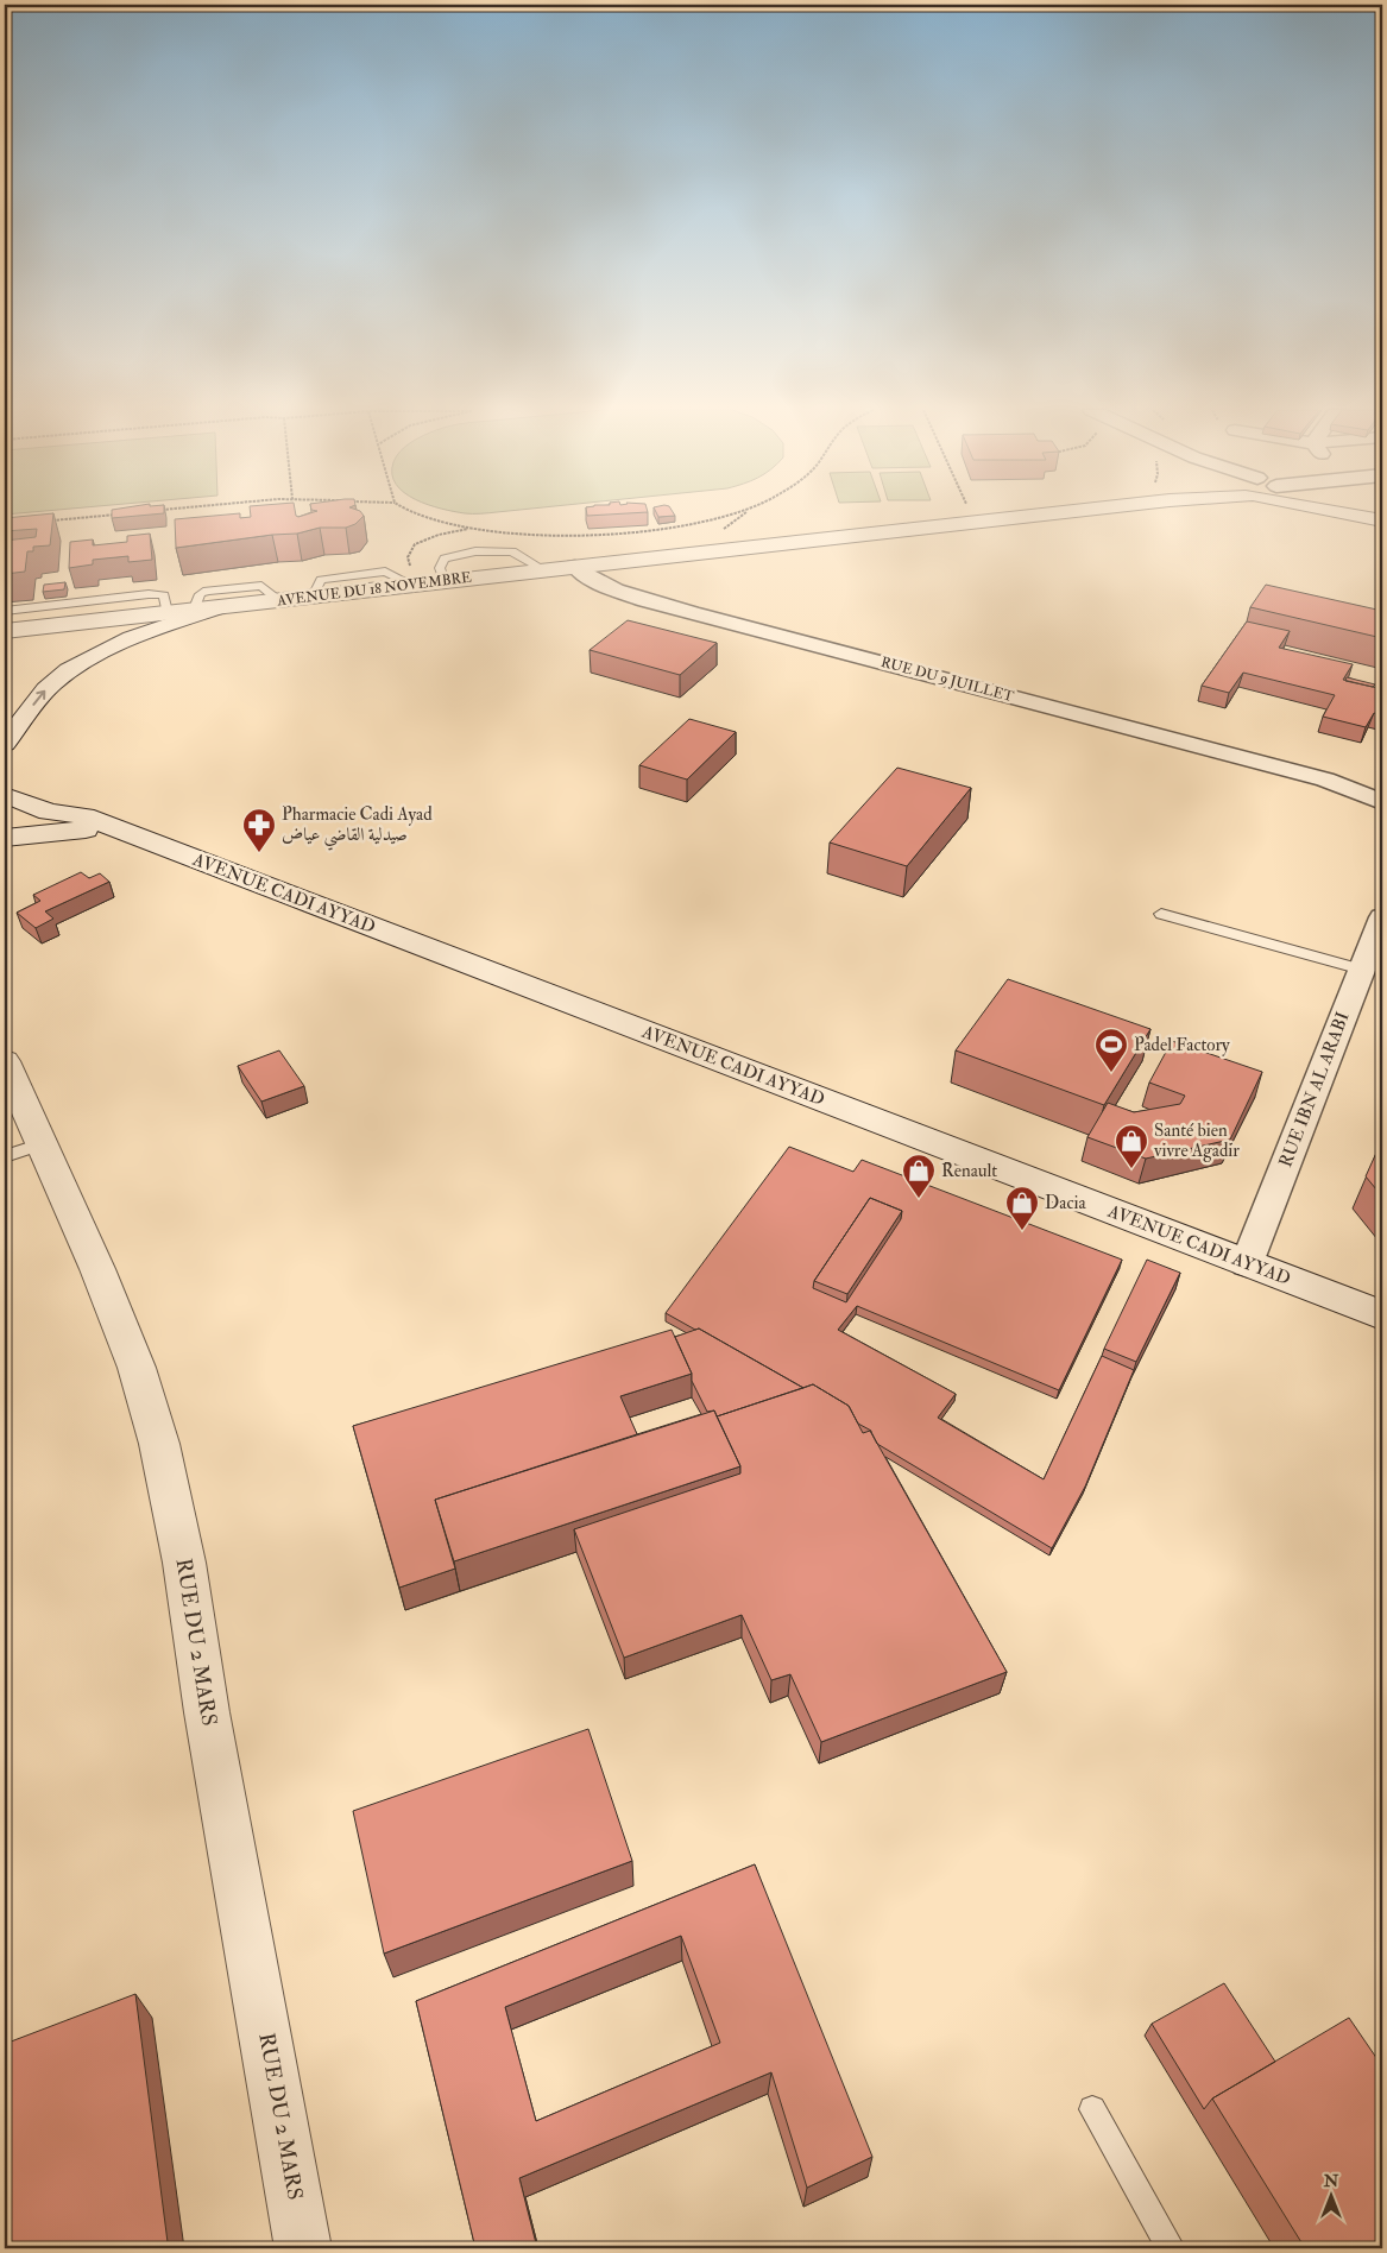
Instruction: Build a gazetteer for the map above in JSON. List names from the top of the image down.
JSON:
{
  "streets": {
    "street": [
      "AVENUE DU 18 NOVEMBRE",
      "RUE DU 9 JUILLET",
      "AVENUE CADI AYYAD",
      "RUE IBN AL ARABI",
      "RUE DU 2 MARS"
    ]
  },
  "crossings": [
    ["AVENUE DU 18 NOVEMBRE", "RUE DU 9 JUILLET"],
    ["AVENUE CADI AYYAD", "RUE IBN AL ARABI"]
  ],
  "places": {
    "pharmacy": ["Pharmacie Cadi Ayad صيدلية القاضي عياض"],
    "sports": ["Padel Factory"],
    "shop": ["Santé bien vivre Agadir", "Renault", "Dacia"]
  },
  "north": "top"
}
